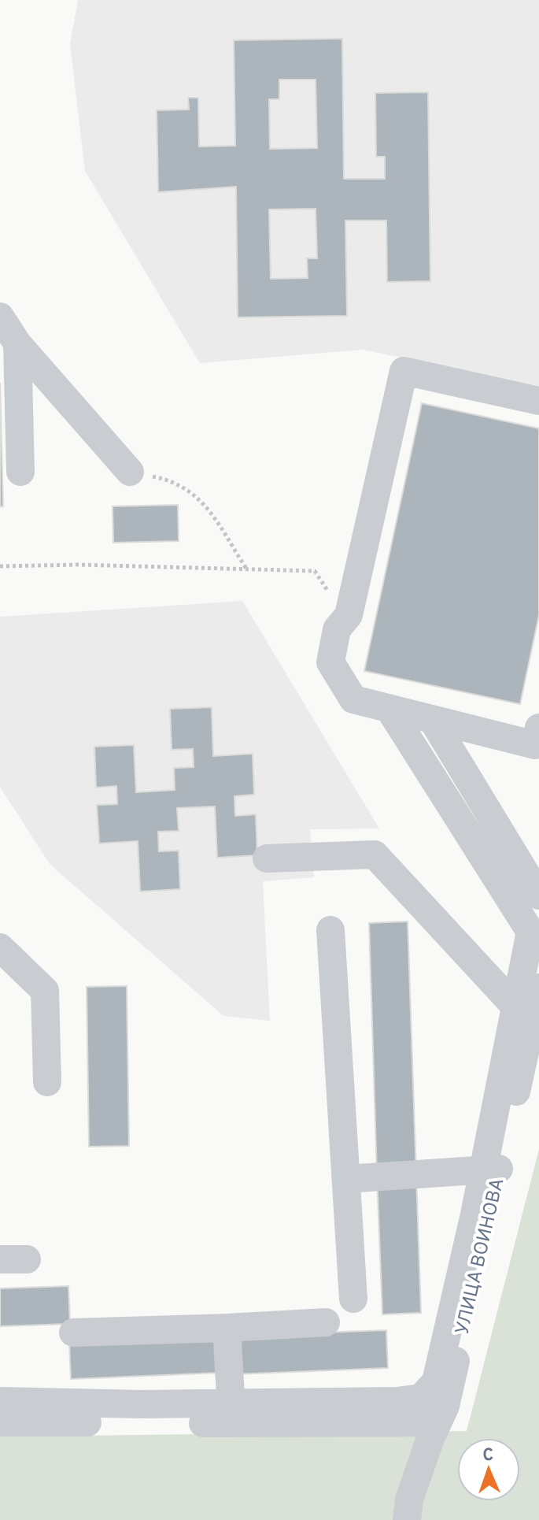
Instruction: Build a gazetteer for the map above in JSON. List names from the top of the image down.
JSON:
{
  "streets": {
    "street": ["УЛИЦА ВОИНОВА"]
  },
  "north": "top"
}
